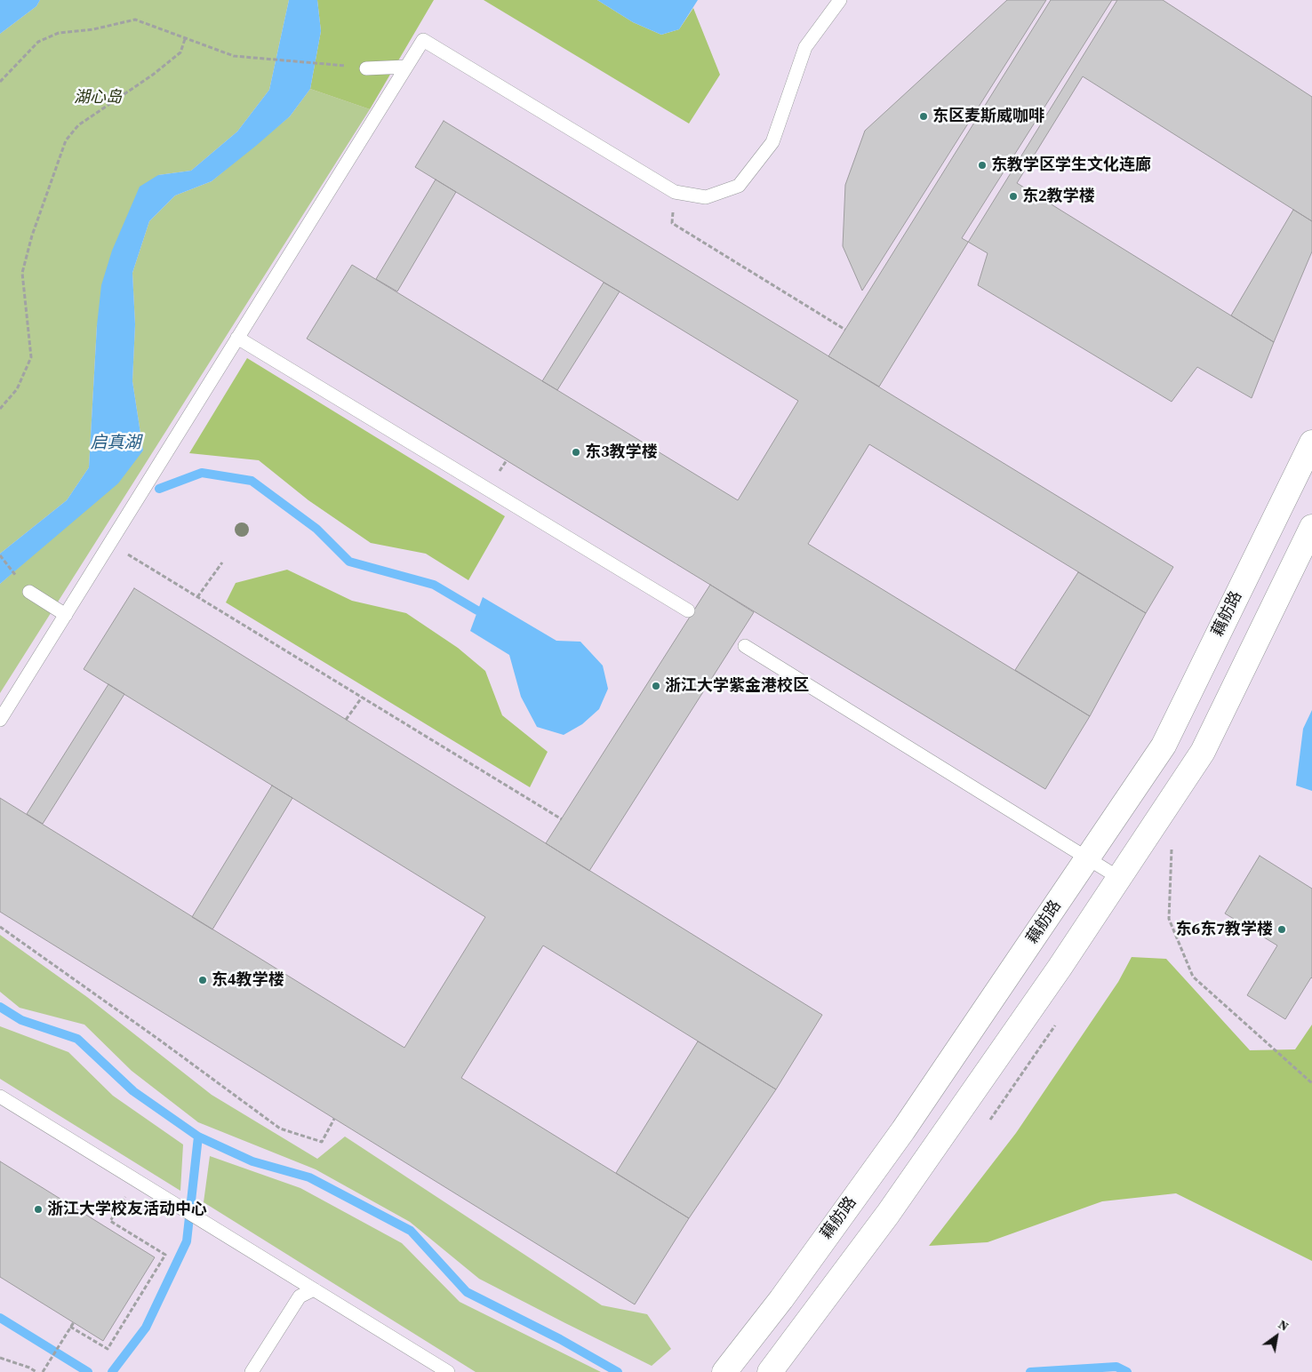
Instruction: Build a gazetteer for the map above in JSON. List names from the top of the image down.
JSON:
{
  "streets": {
    "street": ["藕舫路"]
  },
  "water": ["启真湖"],
  "parks": ["湖心岛"],
  "places": [
    "东区麦斯威咖啡",
    "东教学区学生文化连廊",
    "东2教学楼",
    "东3教学楼",
    "浙江大学紫金港校区",
    "东6东7教学楼",
    "东4教学楼",
    "浙江大学校友活动中心"
  ],
  "north": "top right"
}
